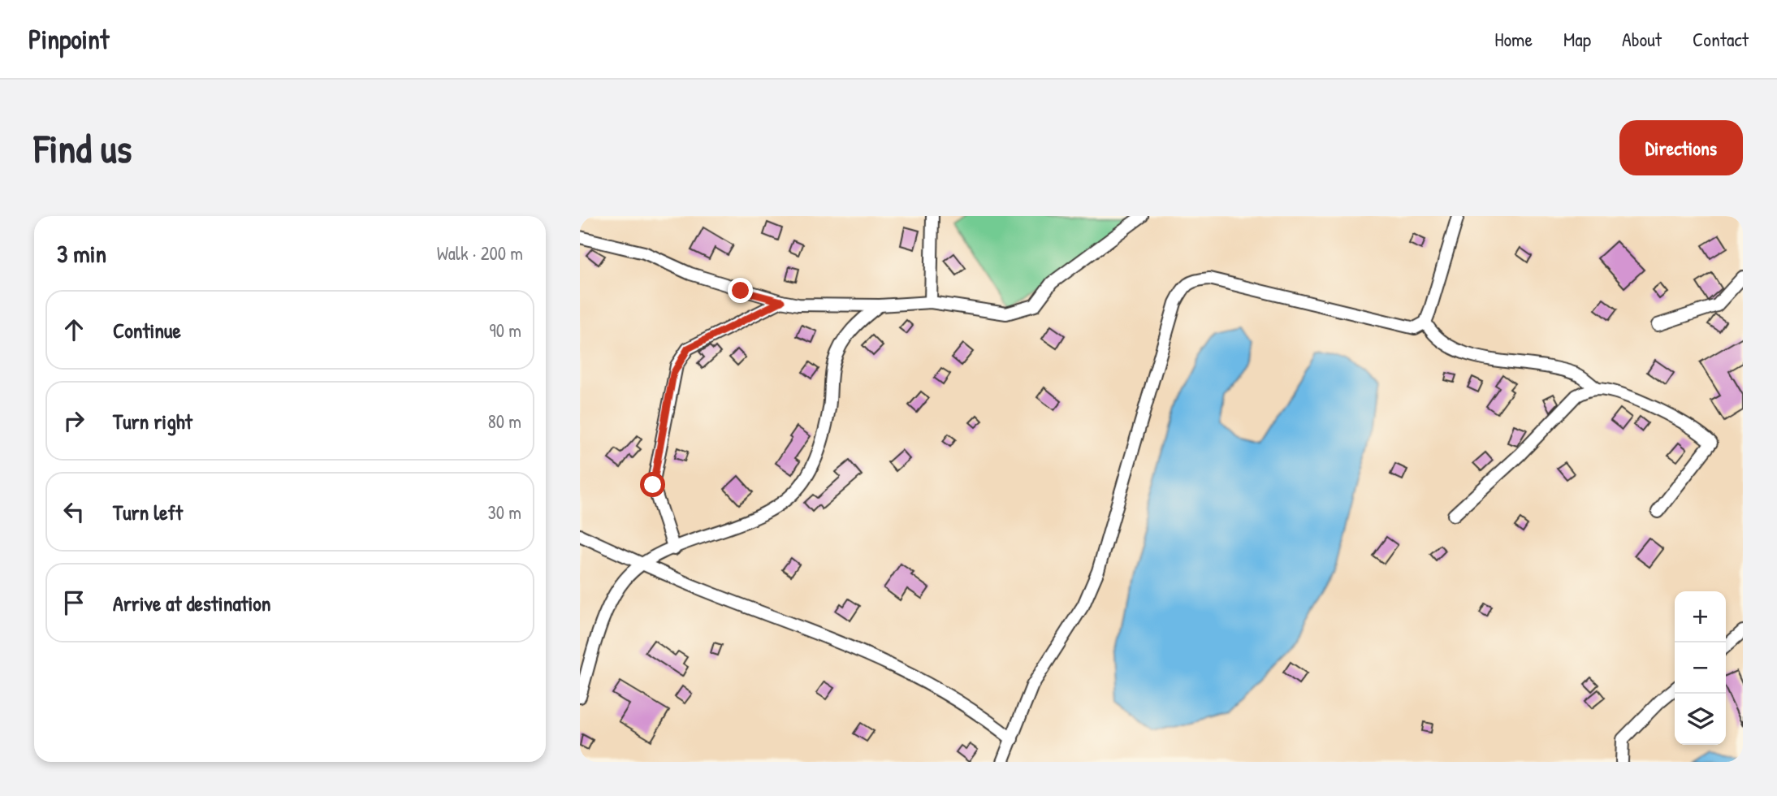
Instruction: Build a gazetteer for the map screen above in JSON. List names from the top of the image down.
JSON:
{
  "page": {
    "header": "Pinpoint",
    "nav": [
      "Home",
      "Map",
      "About",
      "Contact"
    ],
    "buttons": "Directions",
    "title": "Find us",
    "heading": ["3 min", "Walk · 200 m"],
    "list": [
      ["Continue", "90 m"],
      ["Turn right", "80 m"],
      ["Turn left", "30 m"],
      "Arrive at destination"
    ],
    "map_buttons": ["+", "−"]
  }
}
